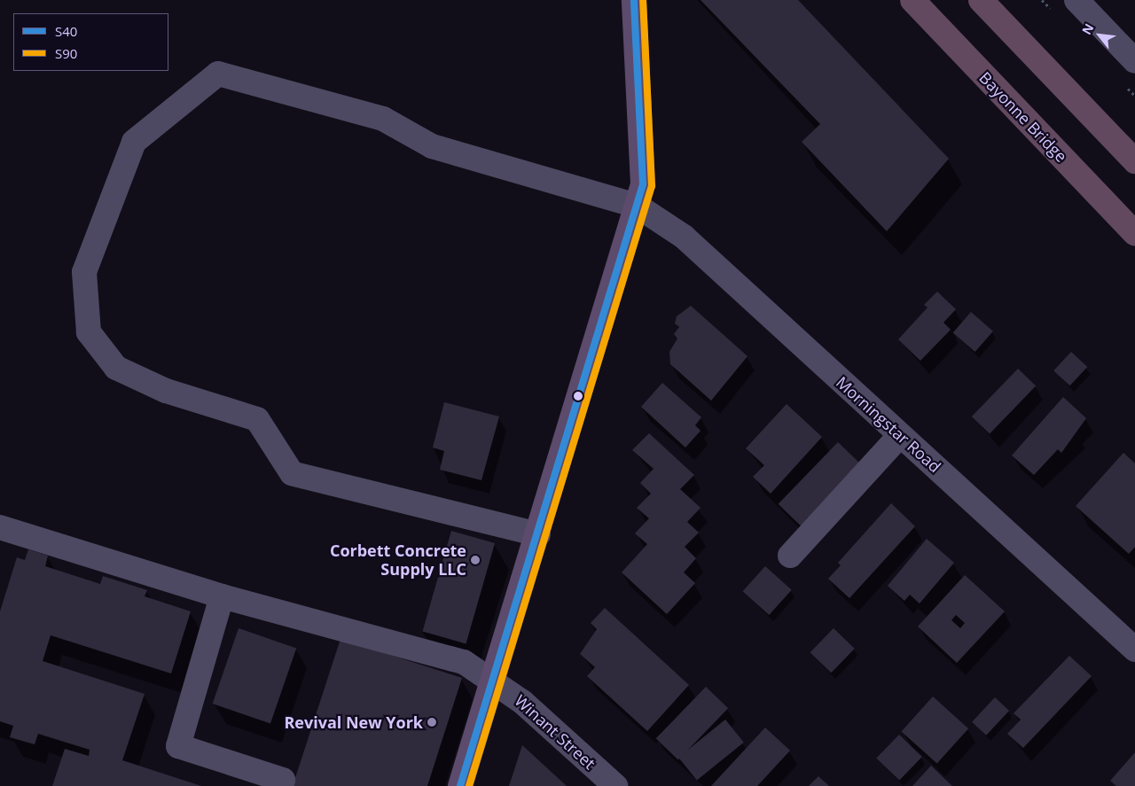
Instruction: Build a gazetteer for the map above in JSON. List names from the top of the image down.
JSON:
{
  "streets": {
    "highway": ["Bayonne Bridge"],
    "street": ["Morningstar Road", "Winant Street"]
  },
  "places": ["Corbett Concrete Supply LLC", "Revival New York"],
  "lines": ["transit line S40", "transit line S90"],
  "legend": ["S40", "S90"],
  "north": "top left"
}
